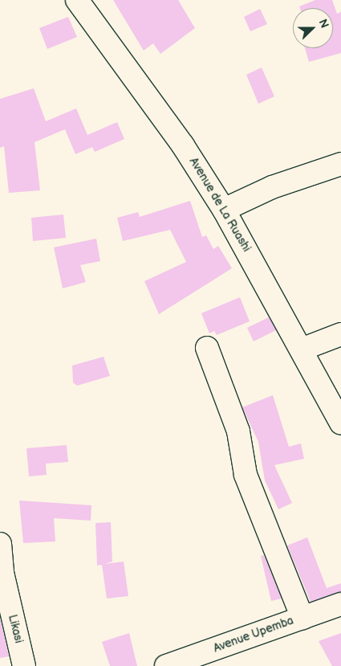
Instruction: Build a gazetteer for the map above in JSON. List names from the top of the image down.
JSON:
{
  "streets": {
    "street": ["Avenue de La Ruashi", "Likasi", "Avenue Upemba"]
  },
  "north": "right"
}
